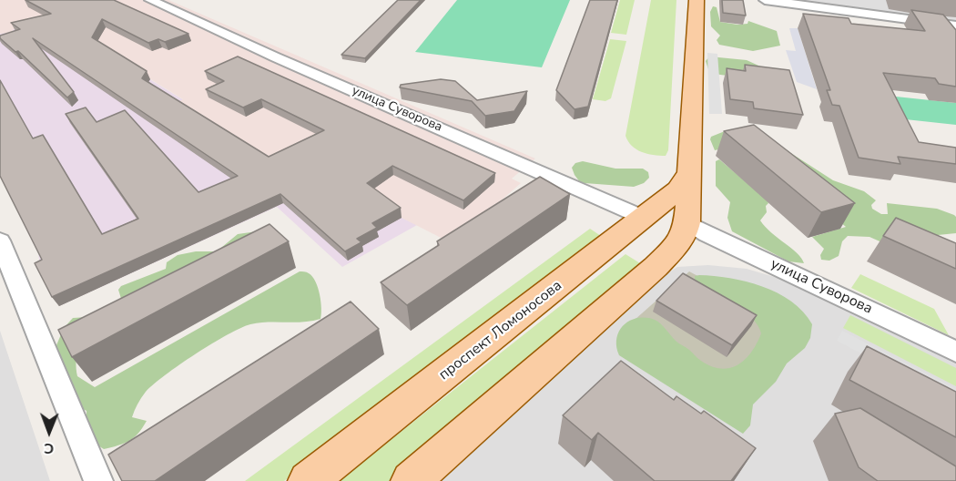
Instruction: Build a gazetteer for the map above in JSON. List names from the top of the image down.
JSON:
{
  "streets": {
    "main road": ["проспект Ломоносова"],
    "street": ["улица Суворова"]
  },
  "crossings": [
    ["улица Суворова", "проспект Ломоносова"]
  ],
  "north": "bottom"
}
